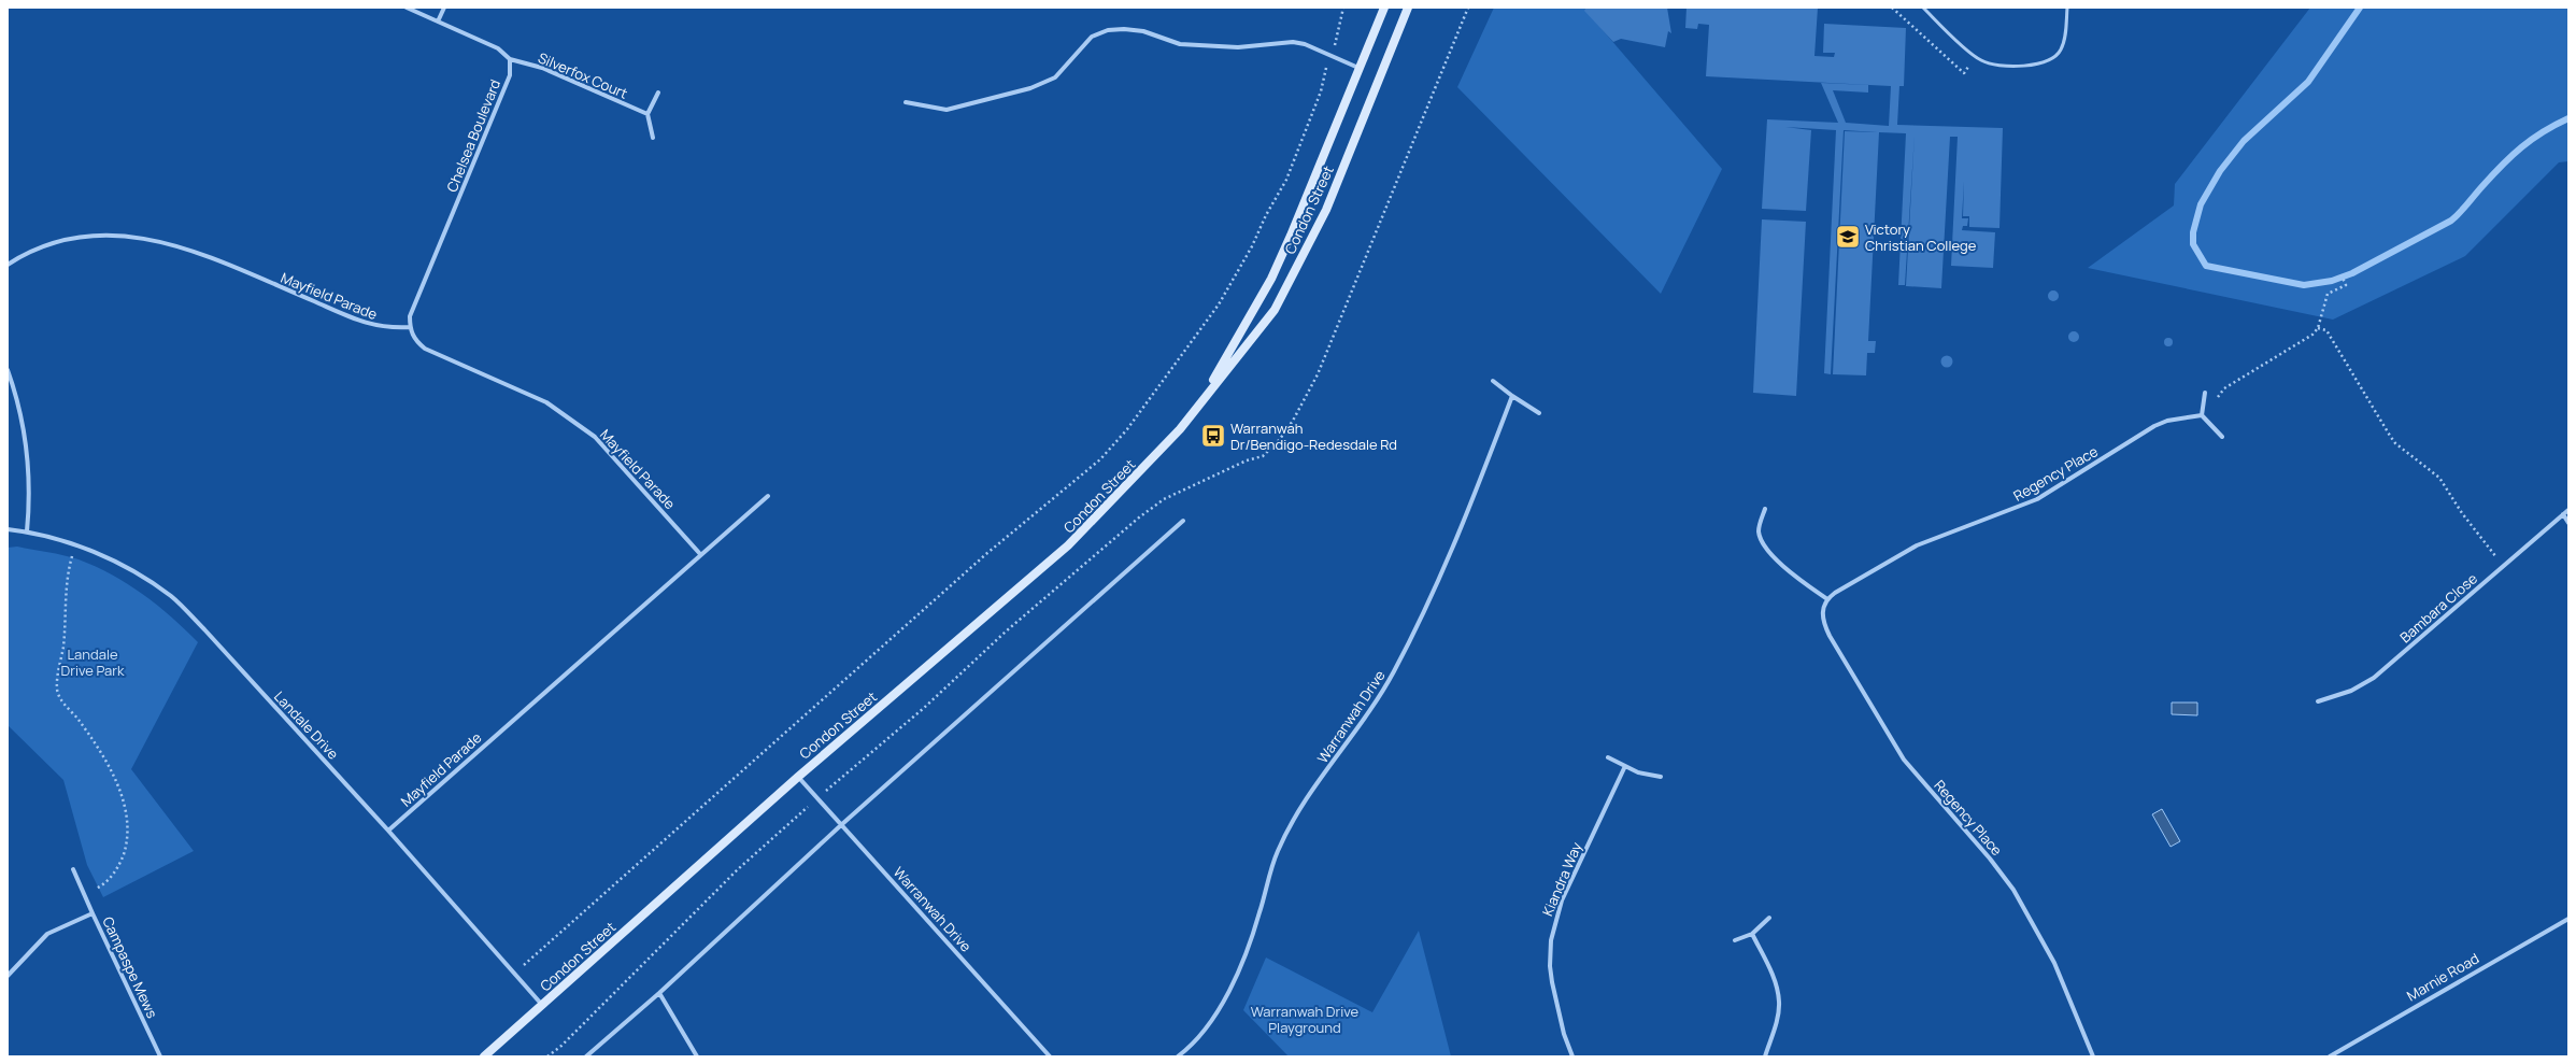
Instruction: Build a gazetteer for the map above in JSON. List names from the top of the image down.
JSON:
{
  "streets": {
    "main road": ["Condon Street"],
    "street": [
      "Silverfox Court",
      "Chelsea Boulevard",
      "Mayfield Parade",
      "Regency Place",
      "Bambara Close",
      "Warranwah Drive",
      "Landale Drive",
      "Kiandra Way",
      "Campaspe Mews",
      "Marnie Road"
    ]
  },
  "crossings": [
    ["Silverfox Court", "Chelsea Boulevard"],
    ["Chelsea Boulevard", "Mayfield Parade"],
    ["Condon Street", "Warranwah Drive"],
    ["Condon Street", "Landale Drive"],
    ["Mayfield Parade", "Landale Drive"]
  ],
  "parks": ["Landale Drive Park", "Warranwah Drive Playground"],
  "places": {
    "school or university": ["Victory Christian College"],
    "bus stop": ["Warranwah Dr/Bendigo-Redesdale Rd"]
  }
}
